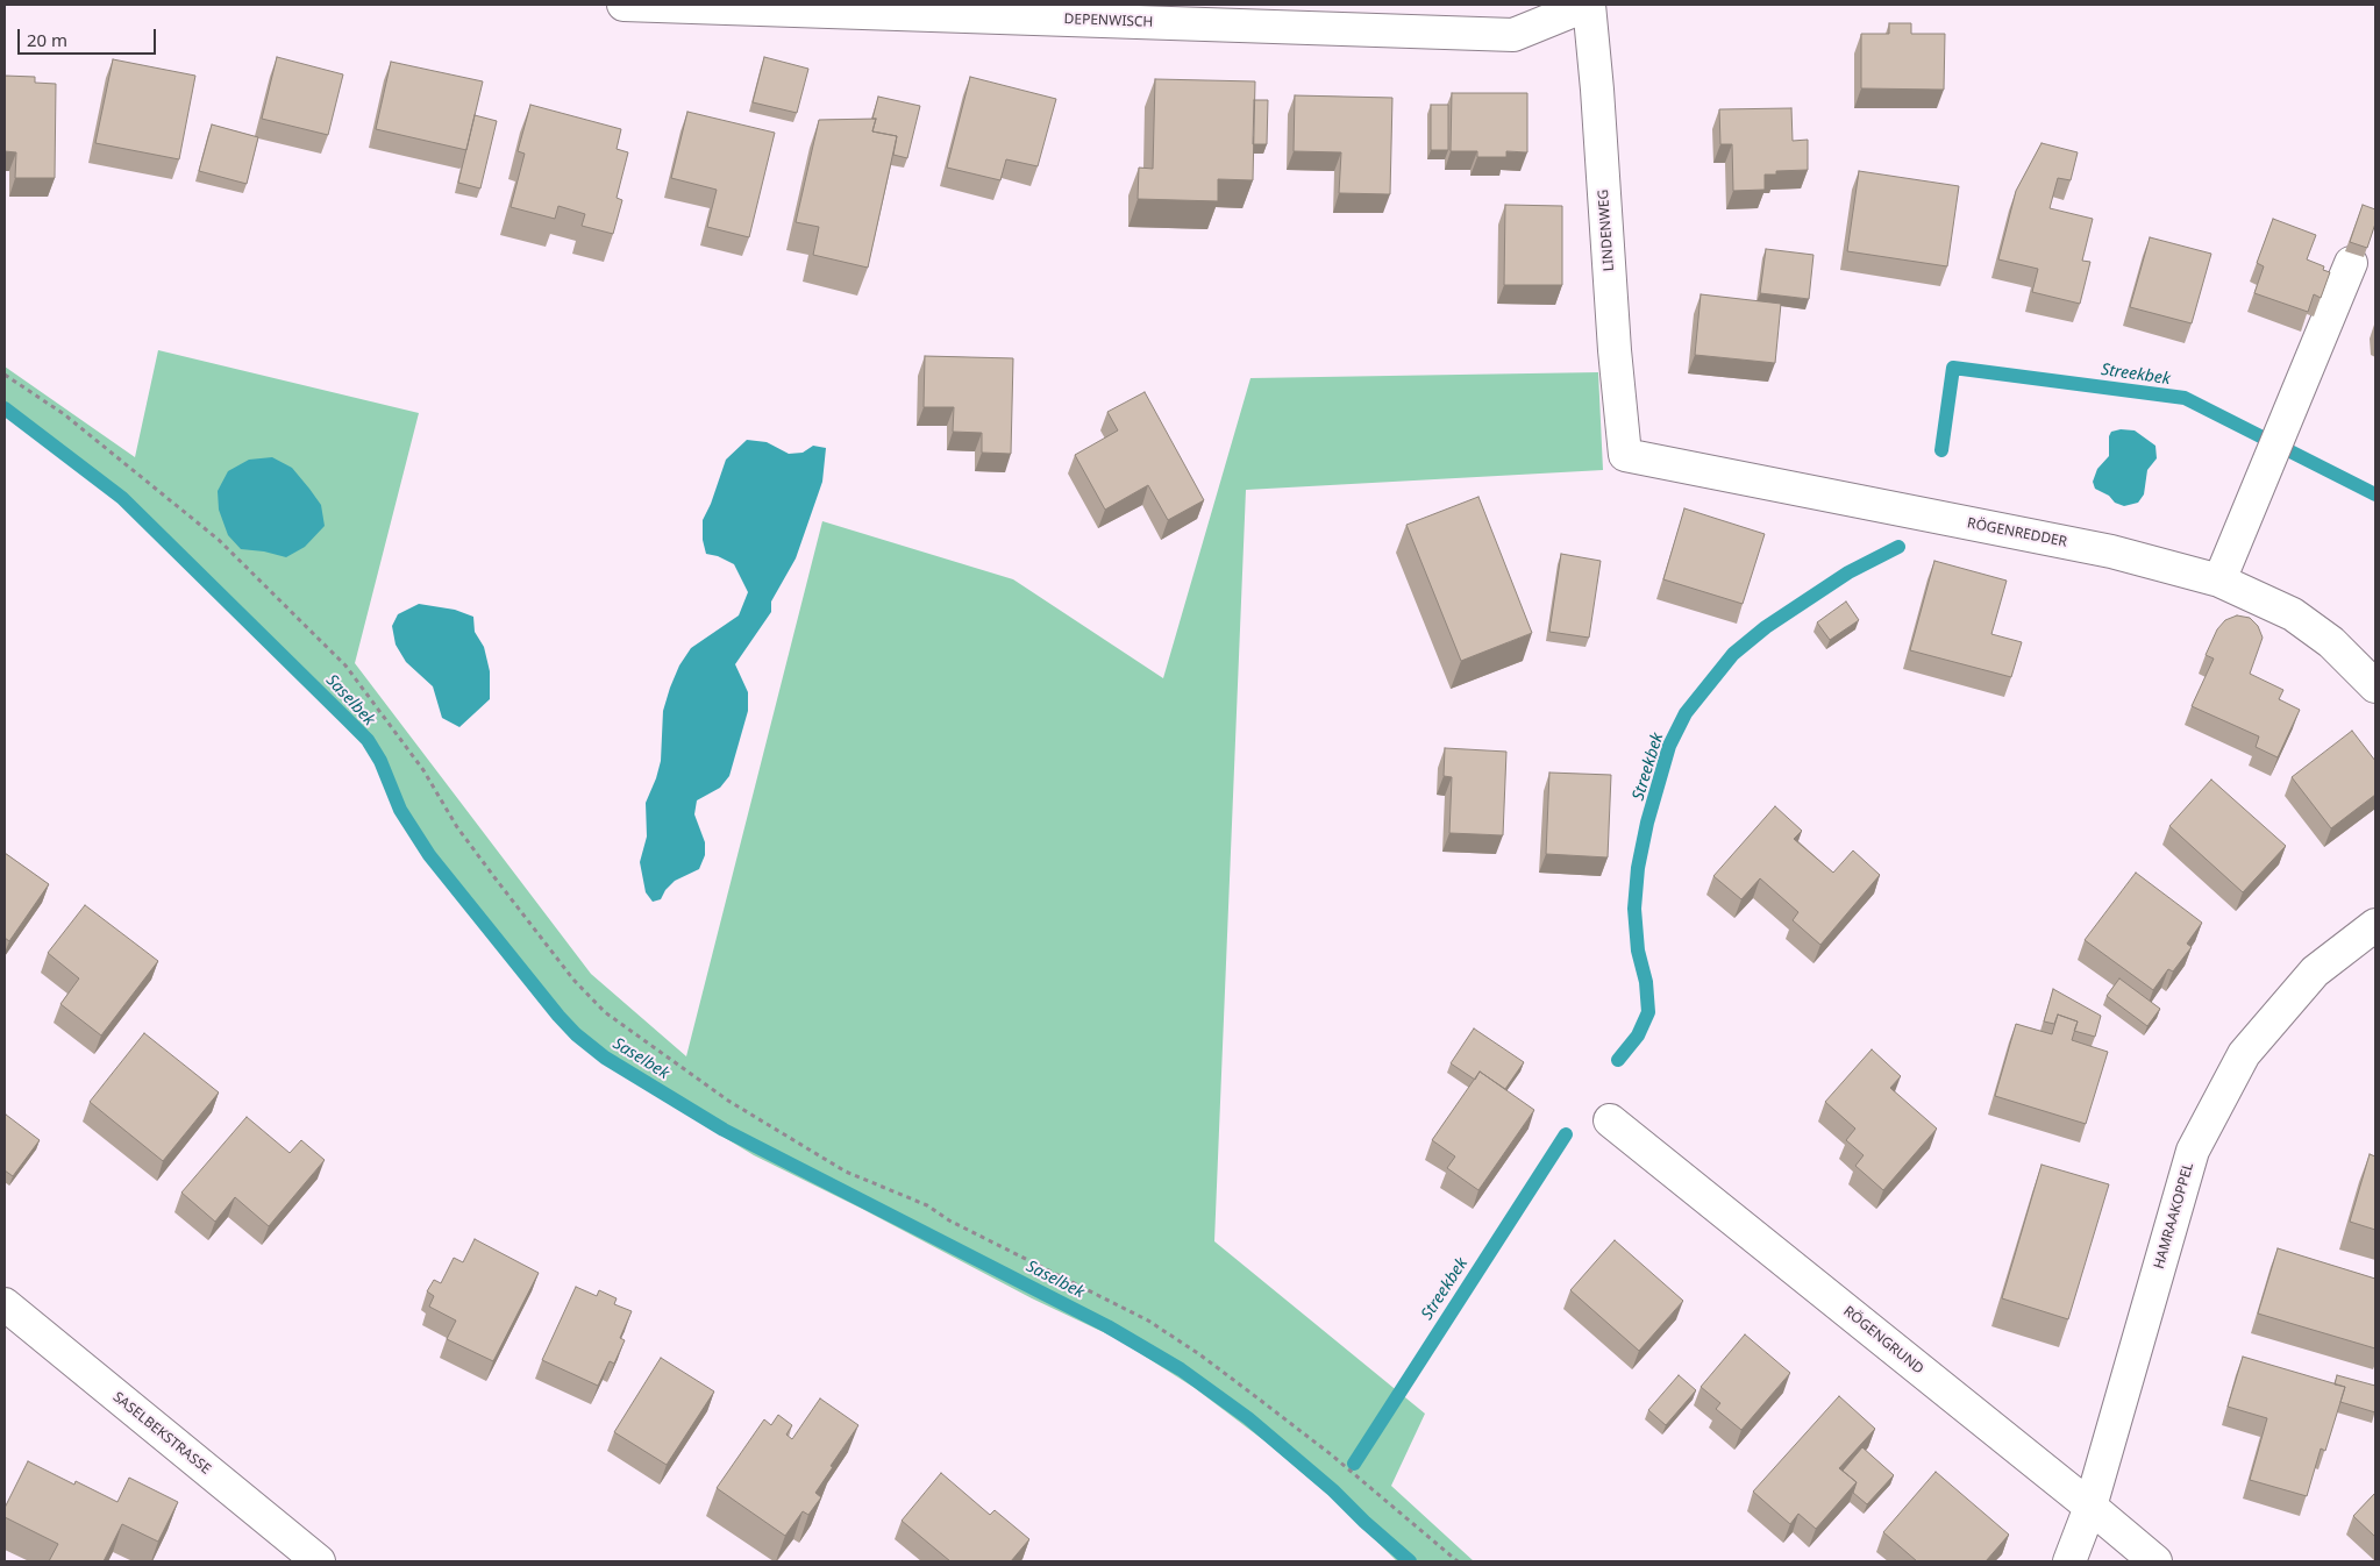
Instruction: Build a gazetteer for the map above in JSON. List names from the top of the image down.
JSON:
{
  "streets": {
    "street": [
      "DEPENWISCH",
      "LINDENWEG",
      "RÖGENREDDER",
      "HAMRAAKOPPEL",
      "RÖGENGRUND",
      "SASELBEKSTRASSE"
    ]
  },
  "crossings": [
    ["DEPENWISCH", "LINDENWEG"],
    ["LINDENWEG", "RÖGENREDDER"],
    ["HAMRAAKOPPEL", "RÖGENGRUND"]
  ],
  "water": ["Streekbek", "Saselbek"],
  "scale_bar": "20 m"
}
